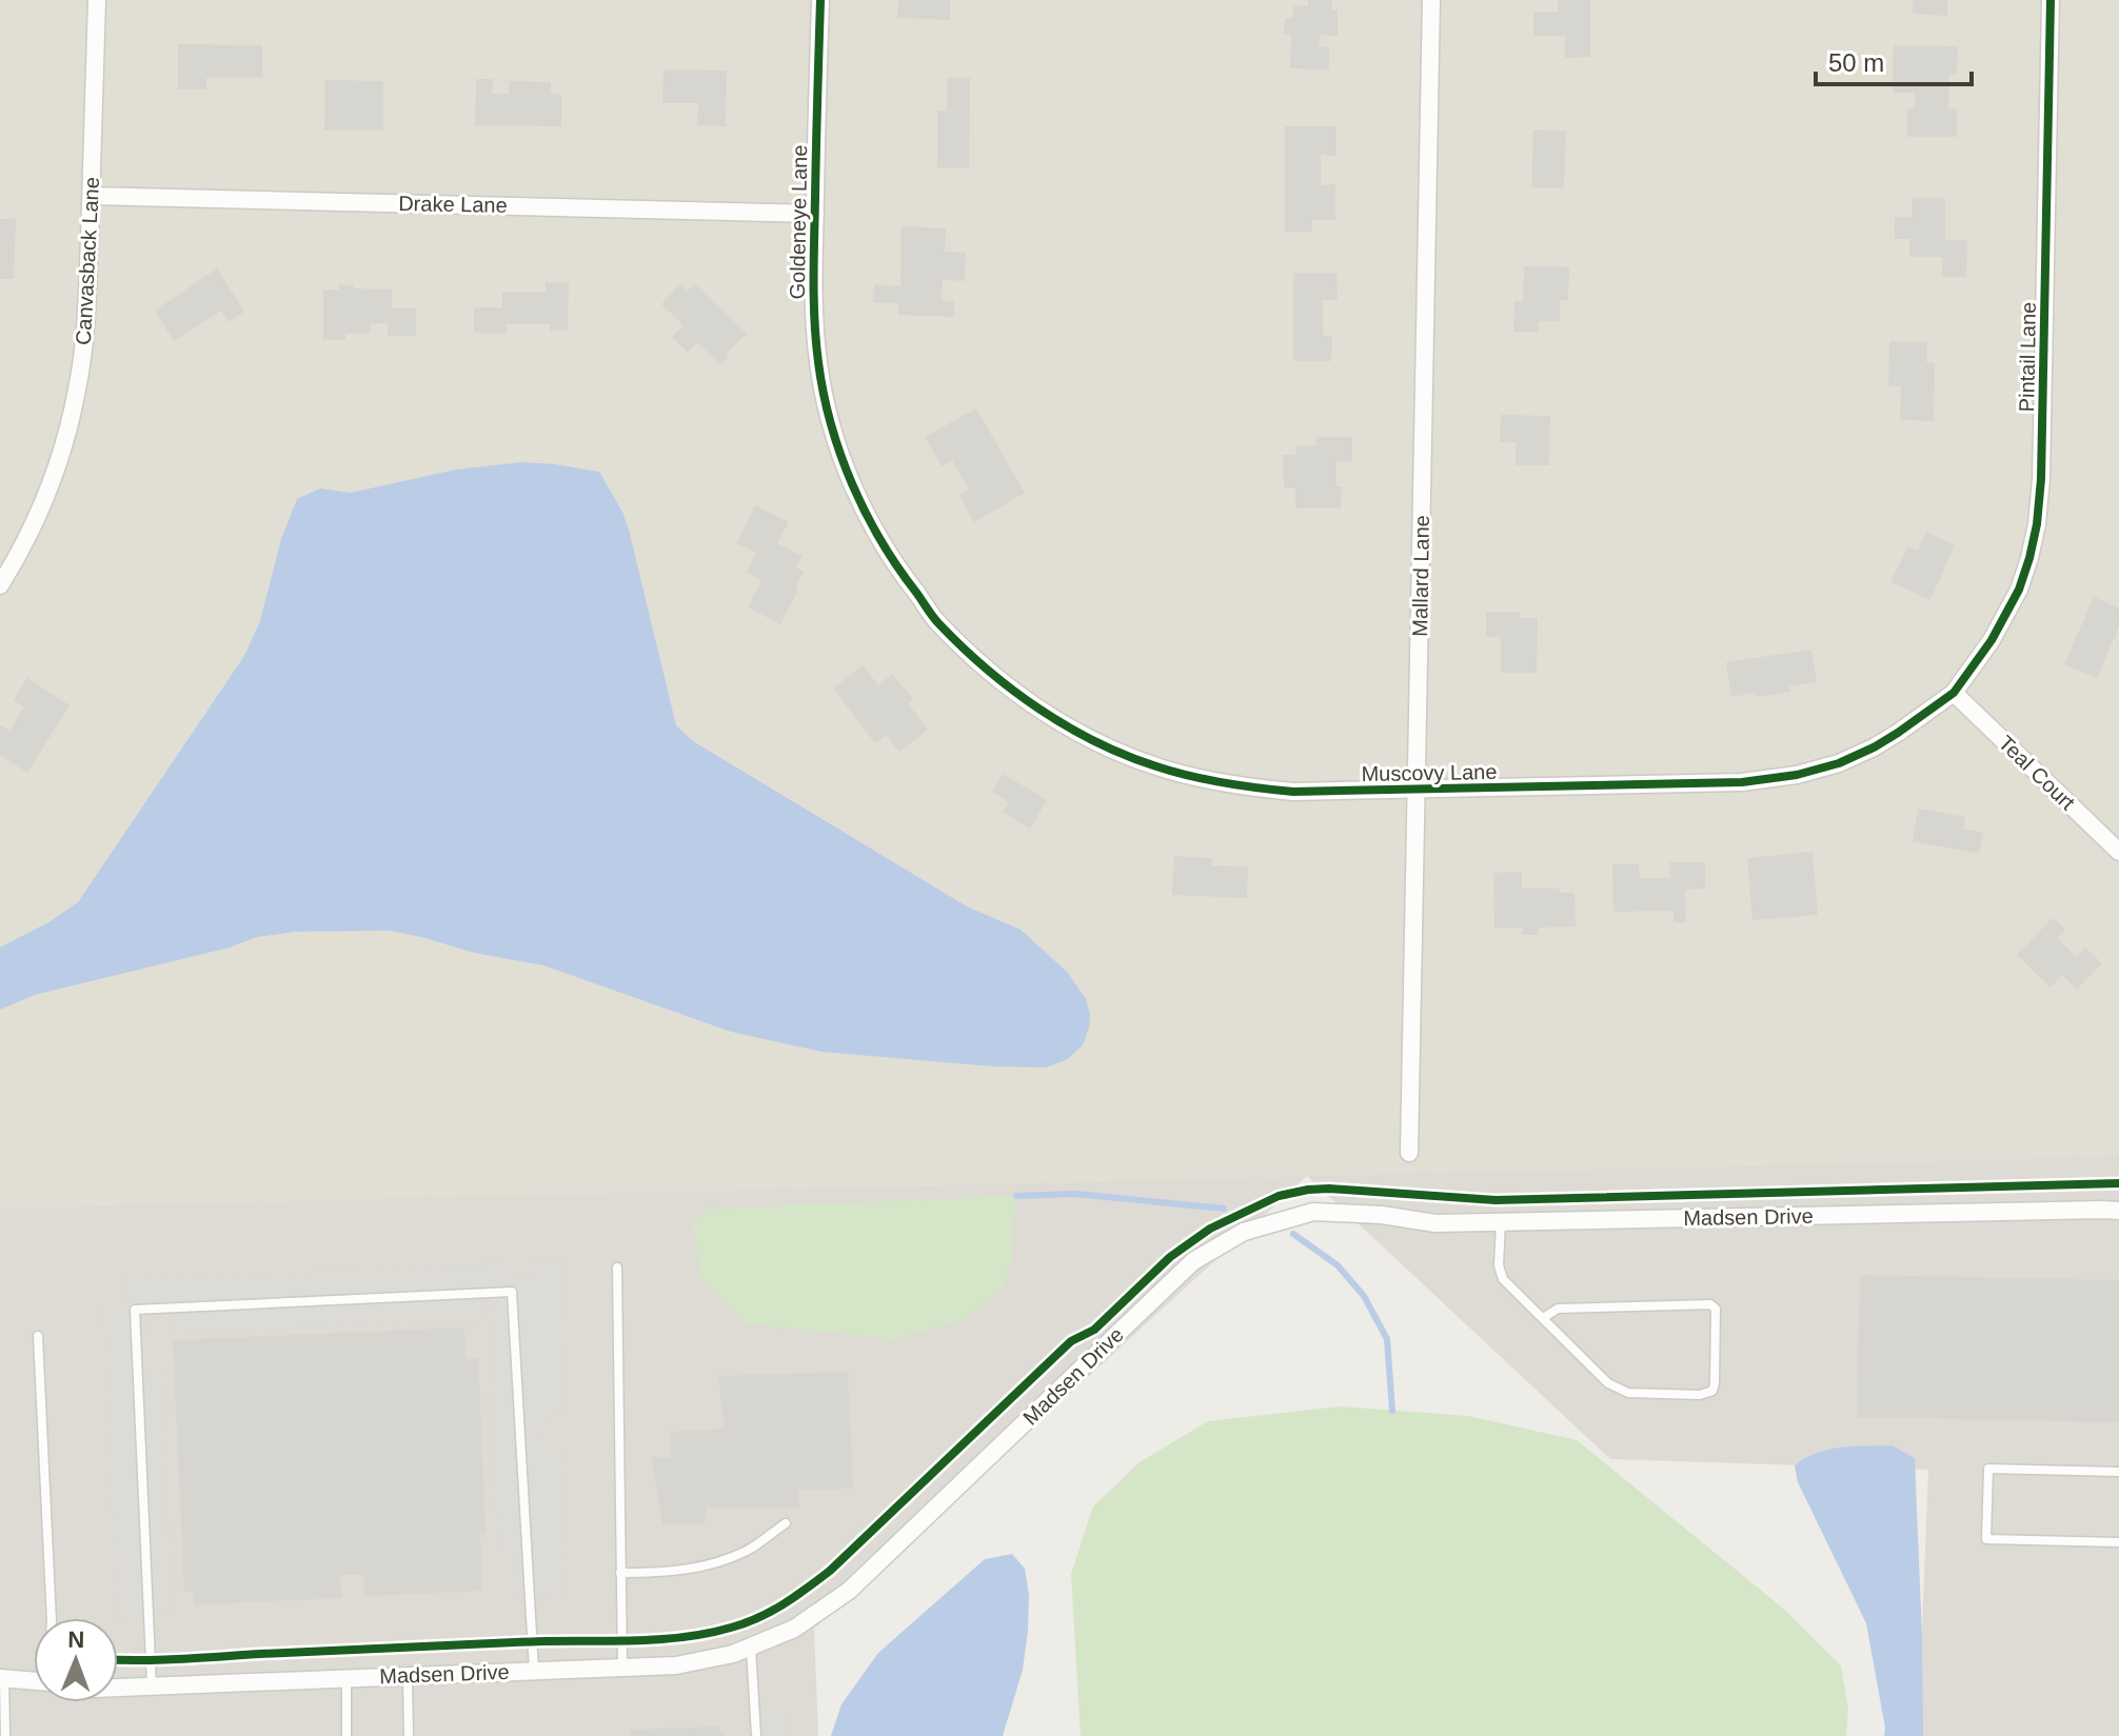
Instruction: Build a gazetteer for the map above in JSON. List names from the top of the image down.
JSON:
{
  "streets": {
    "street": [
      "Drake Lane",
      "Goldeneye Lane",
      "Canvasback Lane",
      "Pintail Lane",
      "Mallard Lane",
      "Muscovy Lane",
      "Teal Court",
      "Madsen Drive"
    ]
  },
  "crossings": [
    ["Drake Lane", "Goldeneye Lane"],
    ["Drake Lane", "Canvasback Lane"],
    ["Goldeneye Lane", "Muscovy Lane"],
    ["Pintail Lane", "Muscovy Lane"],
    ["Pintail Lane", "Teal Court"],
    ["Mallard Lane", "Muscovy Lane"],
    ["Muscovy Lane", "Teal Court"]
  ],
  "scale_bar": "50 m",
  "north": "top"
}
